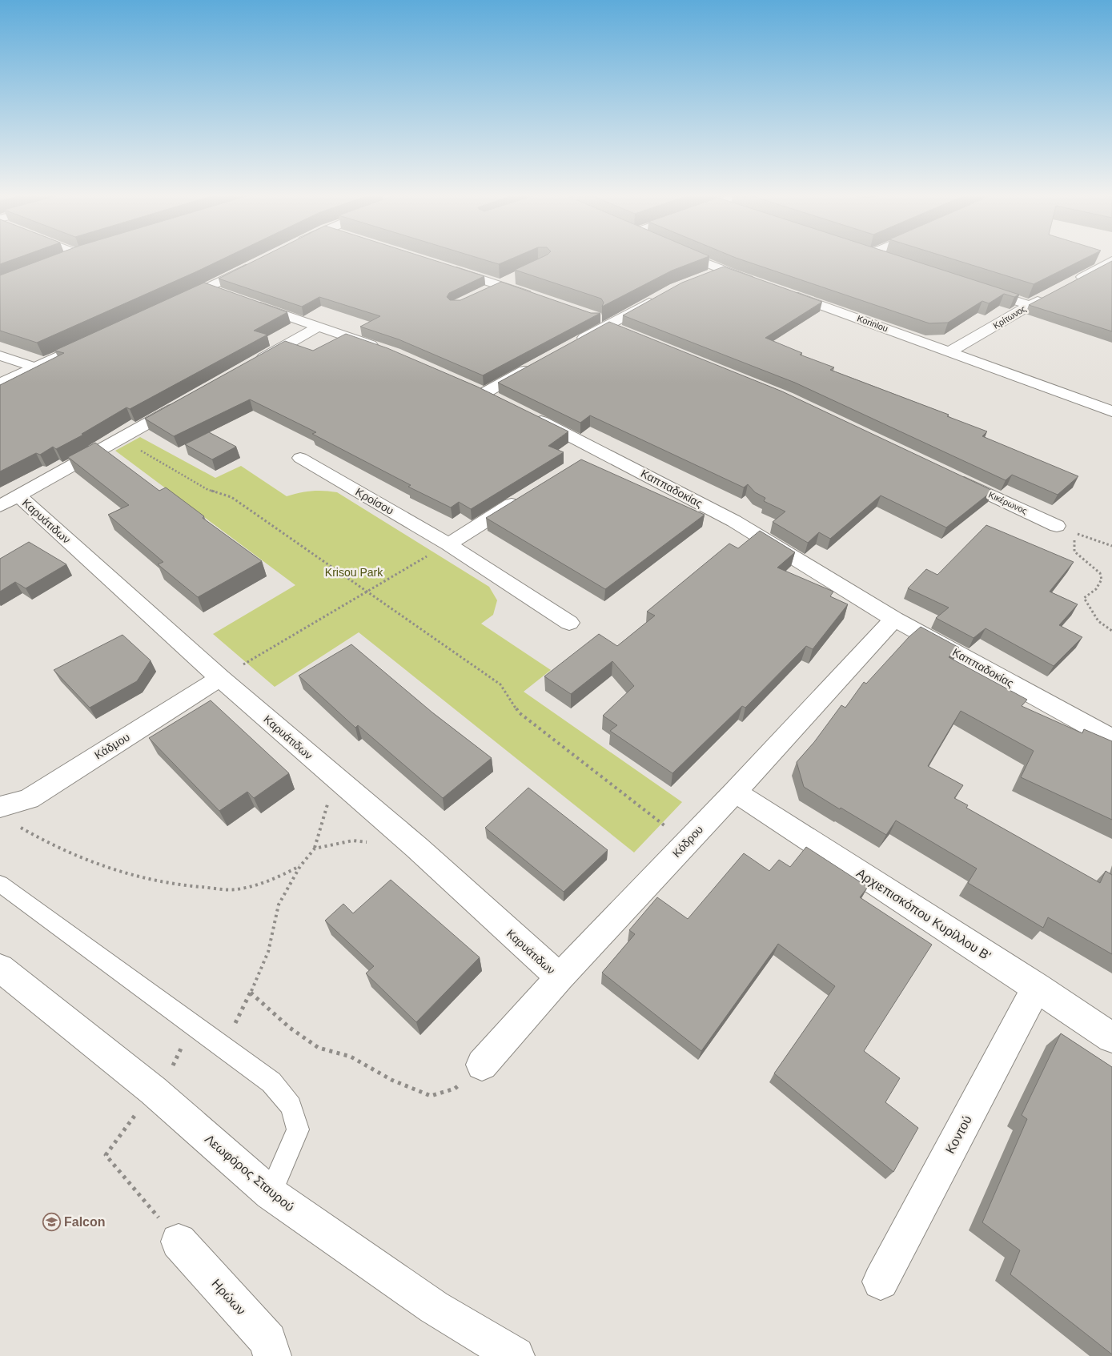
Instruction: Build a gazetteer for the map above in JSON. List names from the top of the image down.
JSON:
{
  "streets": {
    "street": [
      "Κρίτωνος",
      "Korinlou",
      "Καππαδοκίας",
      "Κροίσου",
      "Κικέρωνος",
      "Καρυάτιδων",
      "Κάδμου",
      "Κόδρου",
      "Αρχιεπισκόπου Κυρίλλου Β'",
      "Κοντού",
      "Λεωφόρος Σταυρού",
      "Ηρώων"
    ]
  },
  "crossings": [
    ["Κρίτωνος", "Korinlou"],
    ["Καππαδοκίας", "Κόδρου"],
    ["Καρυάτιδων", "Κάδμου"],
    ["Καρυάτιδων", "Κόδρου"],
    ["Κόδρου", "Αρχιεπισκόπου Κυρίλλου Β'"],
    ["Αρχιεπισκόπου Κυρίλλου Β'", "Κοντού"]
  ],
  "parks": ["Krisou Park"],
  "places": {
    "school or university": ["Falcon"]
  }
}
